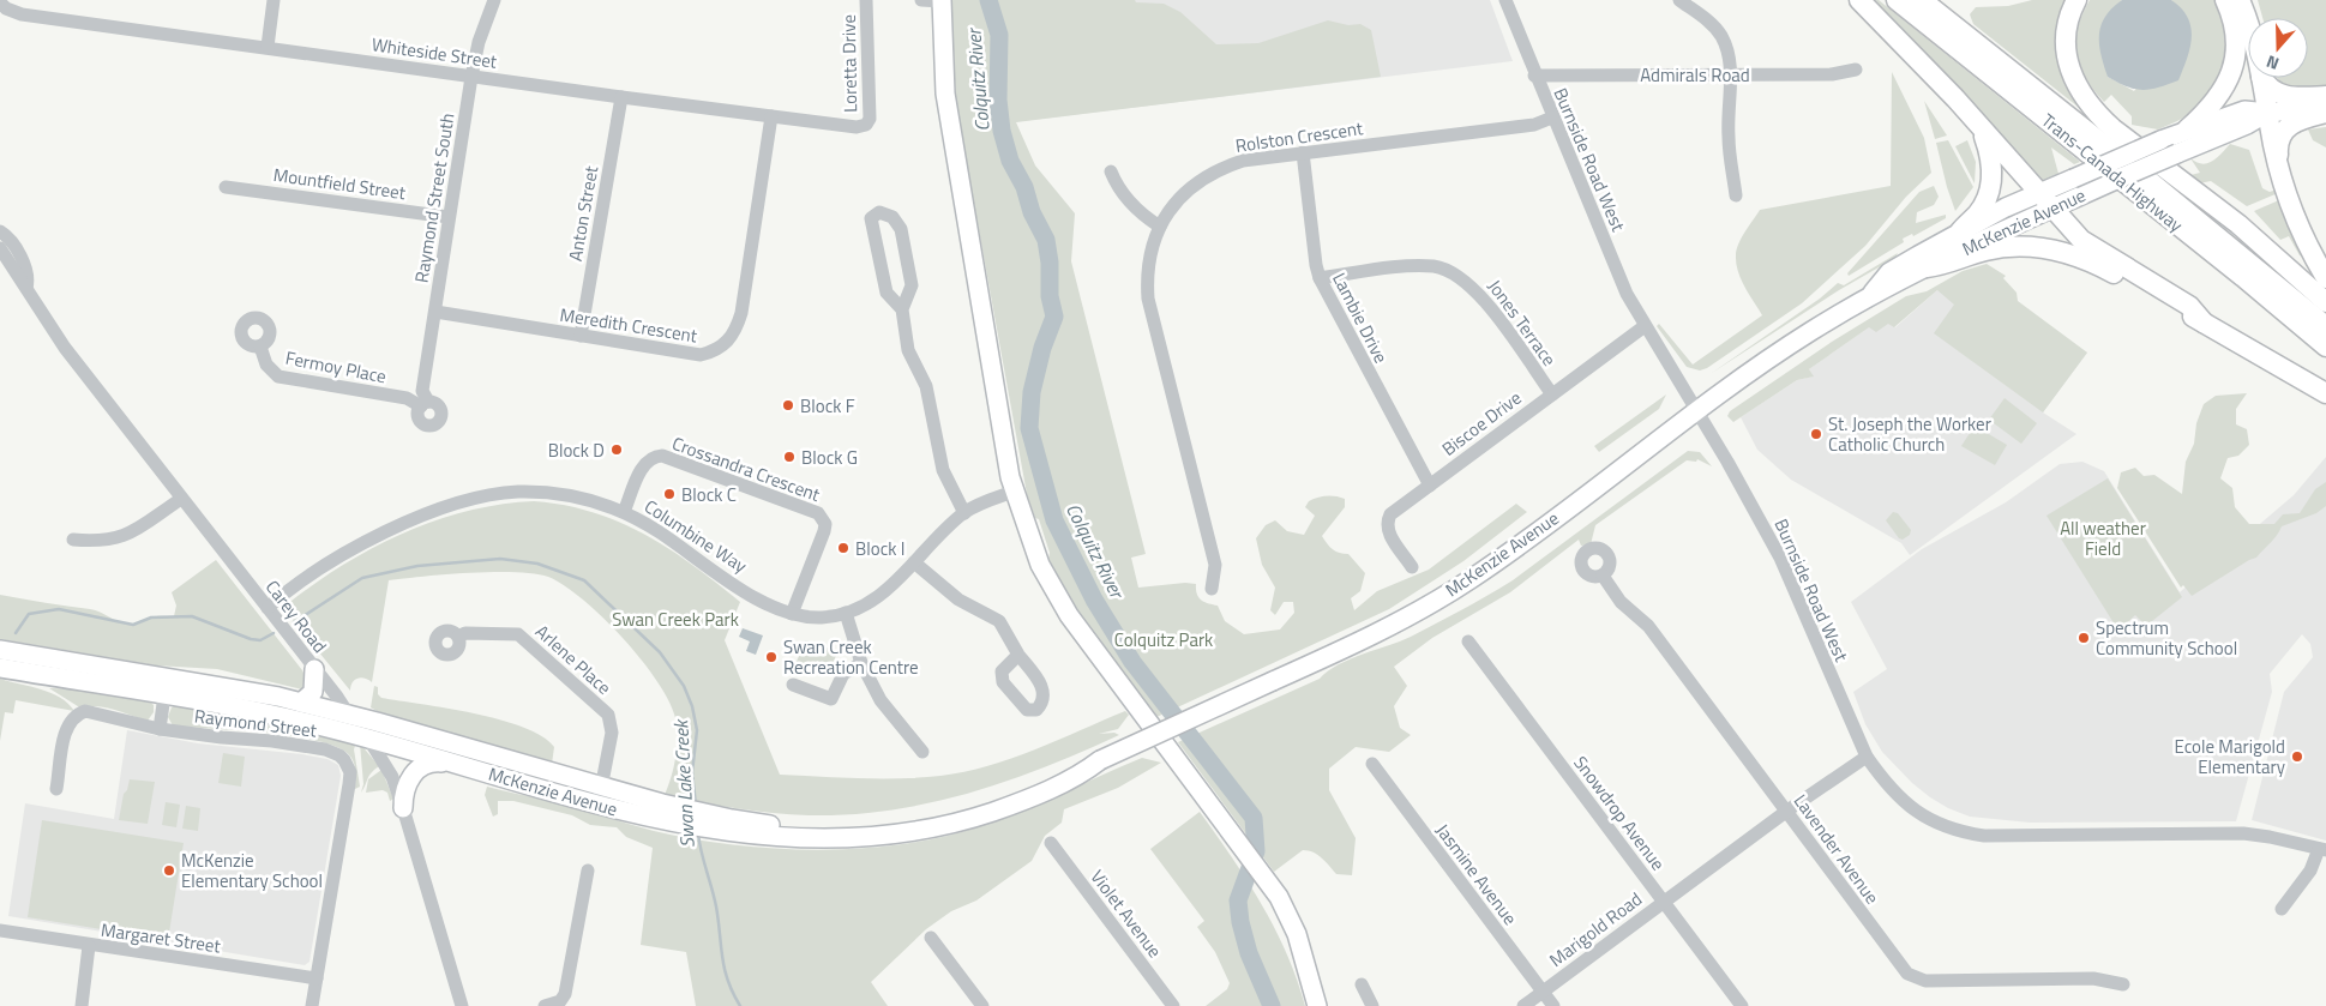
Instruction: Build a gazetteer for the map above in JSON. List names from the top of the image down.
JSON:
{
  "streets": {
    "highway": ["Trans-Canada Highway"],
    "main road": ["McKenzie Avenue"],
    "street": [
      "Whiteside Street",
      "Loretta Drive",
      "Admirals Road",
      "Rolston Crescent",
      "Burnside Road West",
      "Mountfield Street",
      "Raymond Street South",
      "Anton Street",
      "Lambie Drive",
      "Jones Terrace",
      "Meredith Crescent",
      "Fermoy Place",
      "Biscoe Drive",
      "Crossandra Crescent",
      "Columbine Way",
      "Carey Road",
      "Arlene Place",
      "Raymond Street",
      "Snowdrop Avenue",
      "Lavender Avenue",
      "Jasmine Avenue",
      "Violet Avenue",
      "Marigold Road",
      "Margaret Street"
    ]
  },
  "crossings": [
    ["Whiteside Street", "Loretta Drive"],
    ["Whiteside Street", "Raymond Street South"],
    ["Whiteside Street", "Anton Street"],
    ["Whiteside Street", "Meredith Crescent"],
    ["Admirals Road", "Burnside Road West"],
    ["Rolston Crescent", "Burnside Road West"],
    ["Rolston Crescent", "Lambie Drive"],
    ["Burnside Road West", "McKenzie Avenue"],
    ["Burnside Road West", "Biscoe Drive"],
    ["Burnside Road West", "Marigold Road"],
    ["Mountfield Street", "Raymond Street South"],
    ["Raymond Street South", "Meredith Crescent"],
    ["Raymond Street South", "Fermoy Place"],
    ["Anton Street", "Meredith Crescent"],
    ["McKenzie Avenue", "Carey Road"],
    ["McKenzie Avenue", "Arlene Place"],
    ["Lambie Drive", "Jones Terrace"],
    ["Lambie Drive", "Biscoe Drive"],
    ["Jones Terrace", "Biscoe Drive"],
    ["Crossandra Crescent", "Columbine Way"],
    ["Columbine Way", "Carey Road"],
    ["Raymond Street", "Margaret Street"],
    ["Snowdrop Avenue", "Marigold Road"],
    ["Lavender Avenue", "Marigold Road"],
    ["Jasmine Avenue", "Marigold Road"]
  ],
  "water": ["Colquitz River", "Swan Lake Creek"],
  "parks": ["All weather Field", "Swan Creek Park", "Colquitz Park"],
  "places": [
    "Block F",
    "St. Joseph the Worker Catholic Church",
    "Block D",
    "Block G",
    "Block C",
    "Block I",
    "Spectrum Community School",
    "Swan Creek Recreation Centre",
    "Ecole Marigold Elementary",
    "McKenzie Elementary School"
  ],
  "north": "bottom"
}
